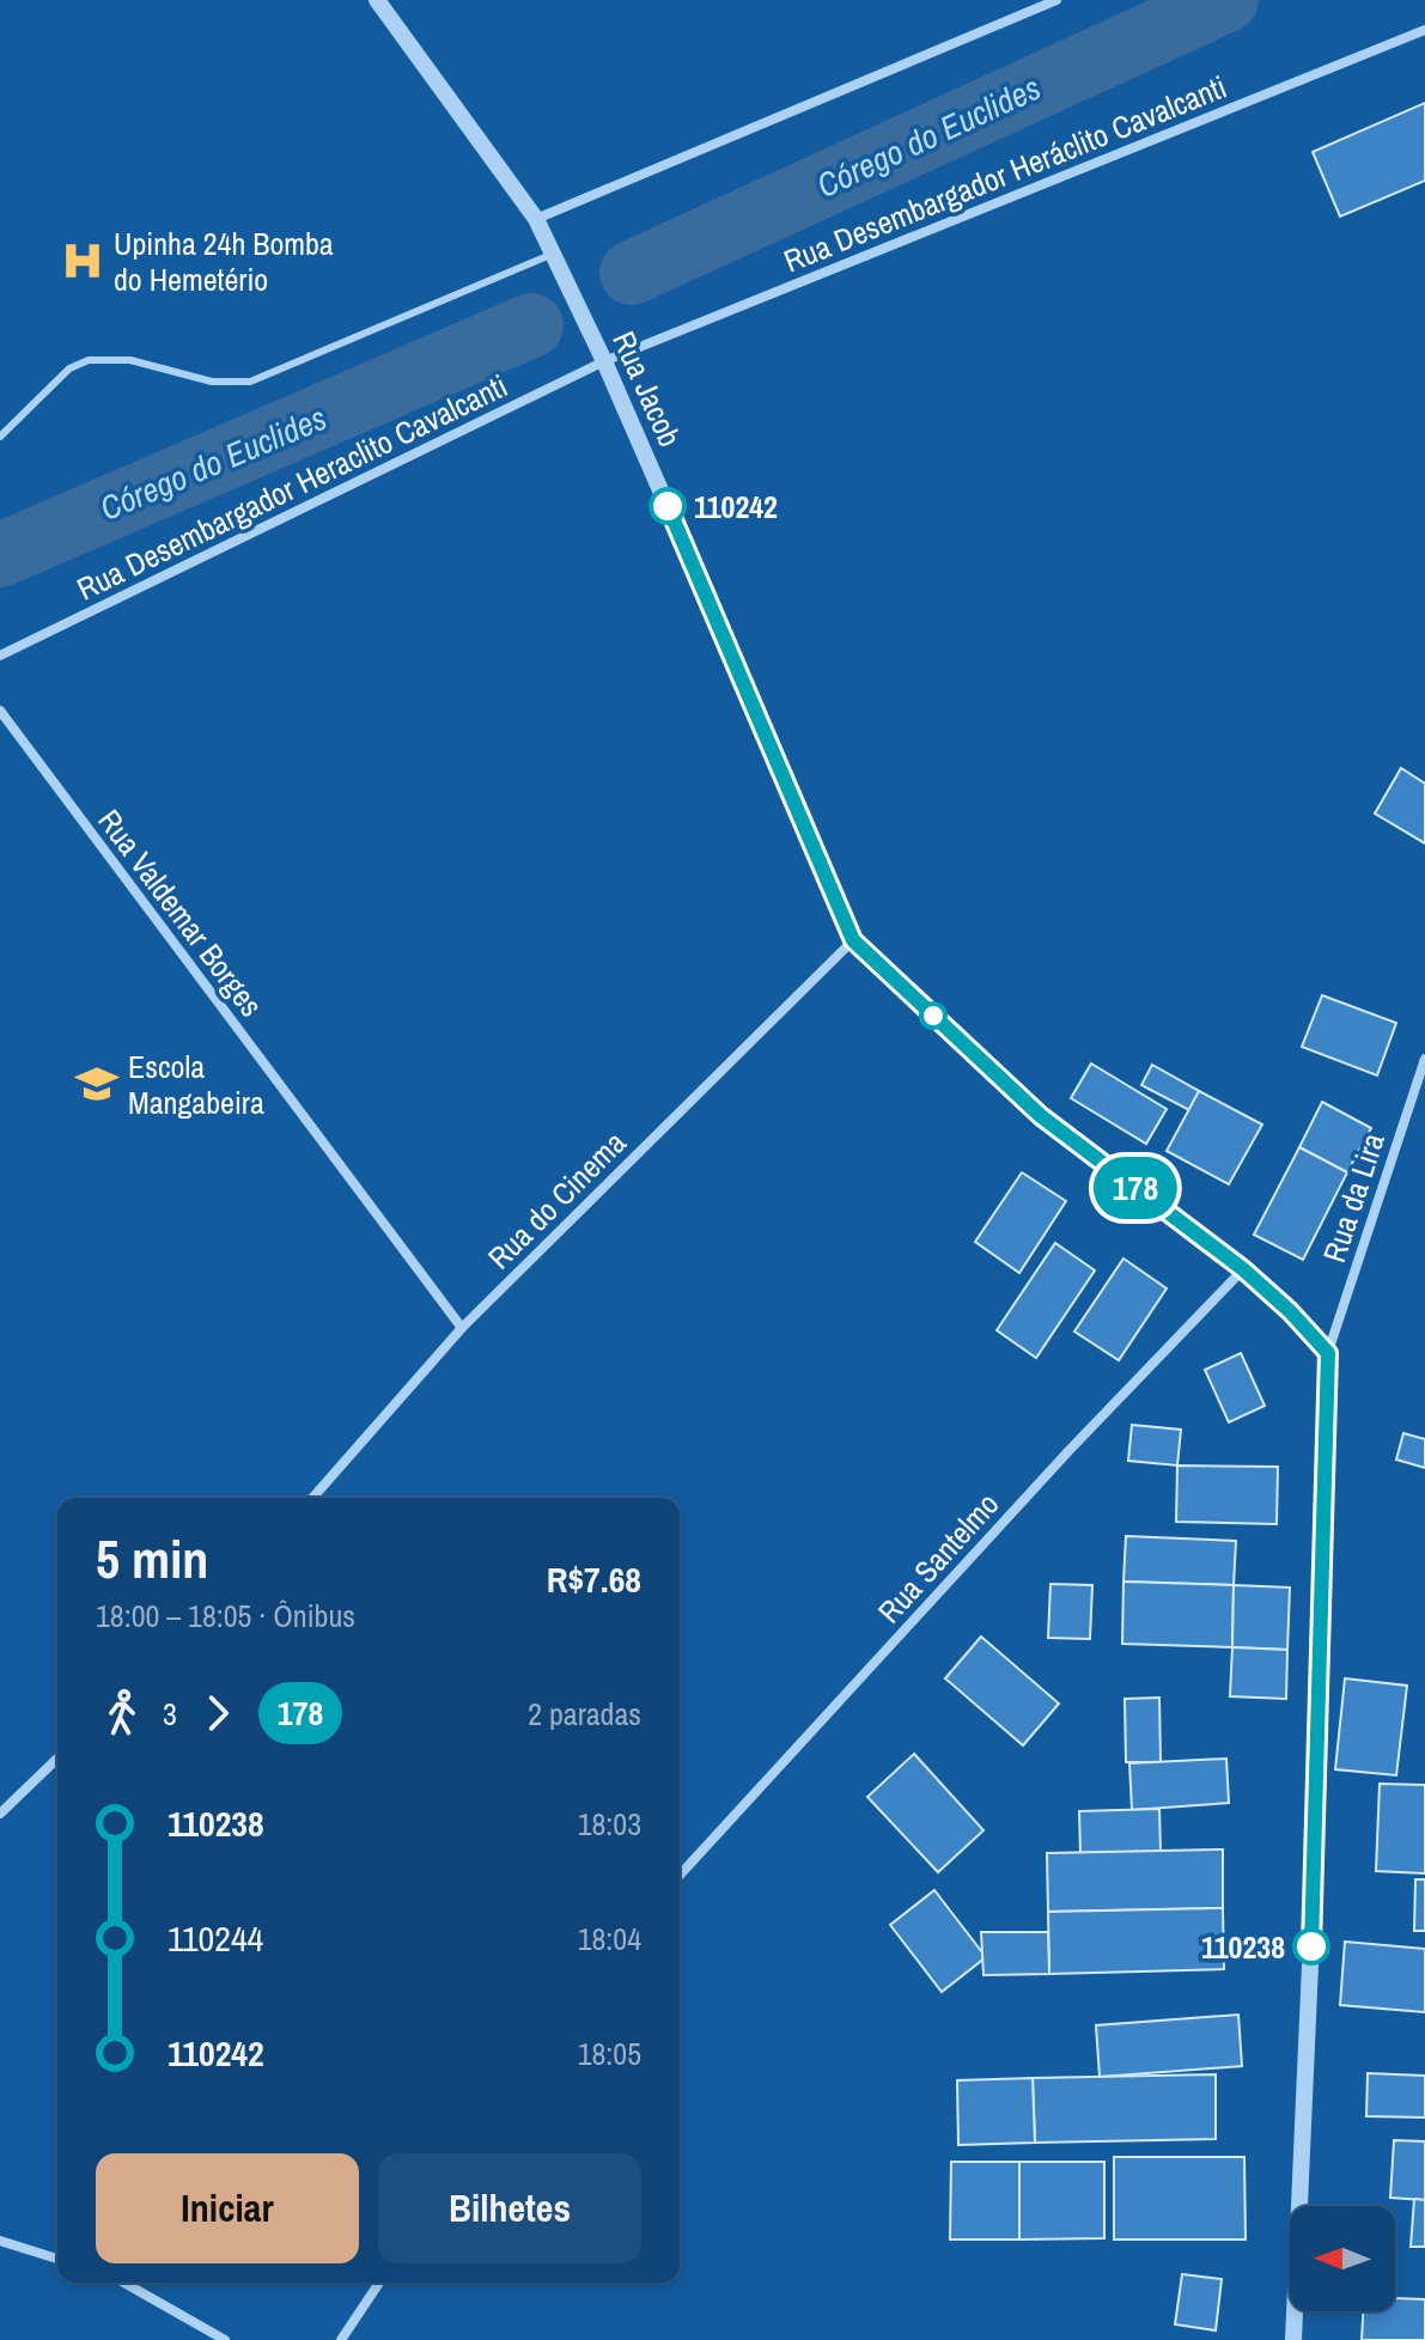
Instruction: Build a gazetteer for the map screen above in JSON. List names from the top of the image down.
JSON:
{
  "streets": {
    "street": [
      "Rua Desembargador Heráclito Cavalcanti",
      "Rua Jacob",
      "Rua Desembargador Heraclito Cavalcanti",
      "Rua Valdemar Borges",
      "Rua da Lira",
      "Rua do Cinema",
      "Rua Santelmo"
    ]
  },
  "crossings": [
    ["Rua Desembargador Heráclito Cavalcanti", "Rua Jacob"],
    ["Rua Desembargador Heráclito Cavalcanti", "Rua Desembargador Heraclito Cavalcanti"],
    ["Rua Jacob", "Rua Desembargador Heraclito Cavalcanti"],
    ["Rua Jacob", "Rua da Lira"],
    ["Rua Jacob", "Rua do Cinema"],
    ["Rua Jacob", "Rua Santelmo"],
    ["Rua Valdemar Borges", "Rua do Cinema"]
  ],
  "water": ["Córego do Euclides"],
  "places": {
    "hospital": ["Upinha 24h Bomba do Hemetério"],
    "other": ["110242", "110238"],
    "school or university": ["Escola Mangabeira"]
  },
  "lines": ["bus line 178"],
  "north": "left",
  "page": {
    "on_map": "178",
    "heading": ["5 min", "18:00 – 18:05 · Ônibus", "R$7.68"],
    "legs": ["3", "178", "2 paradas"],
    "list": [
      {
        "name": "110238",
        "value": "18:03"
      },
      {
        "name": "110244",
        "value": "18:04"
      },
      {
        "name": "110242",
        "value": "18:05"
      }
    ],
    "buttons": ["Iniciar", "Bilhetes"]
  }
}
